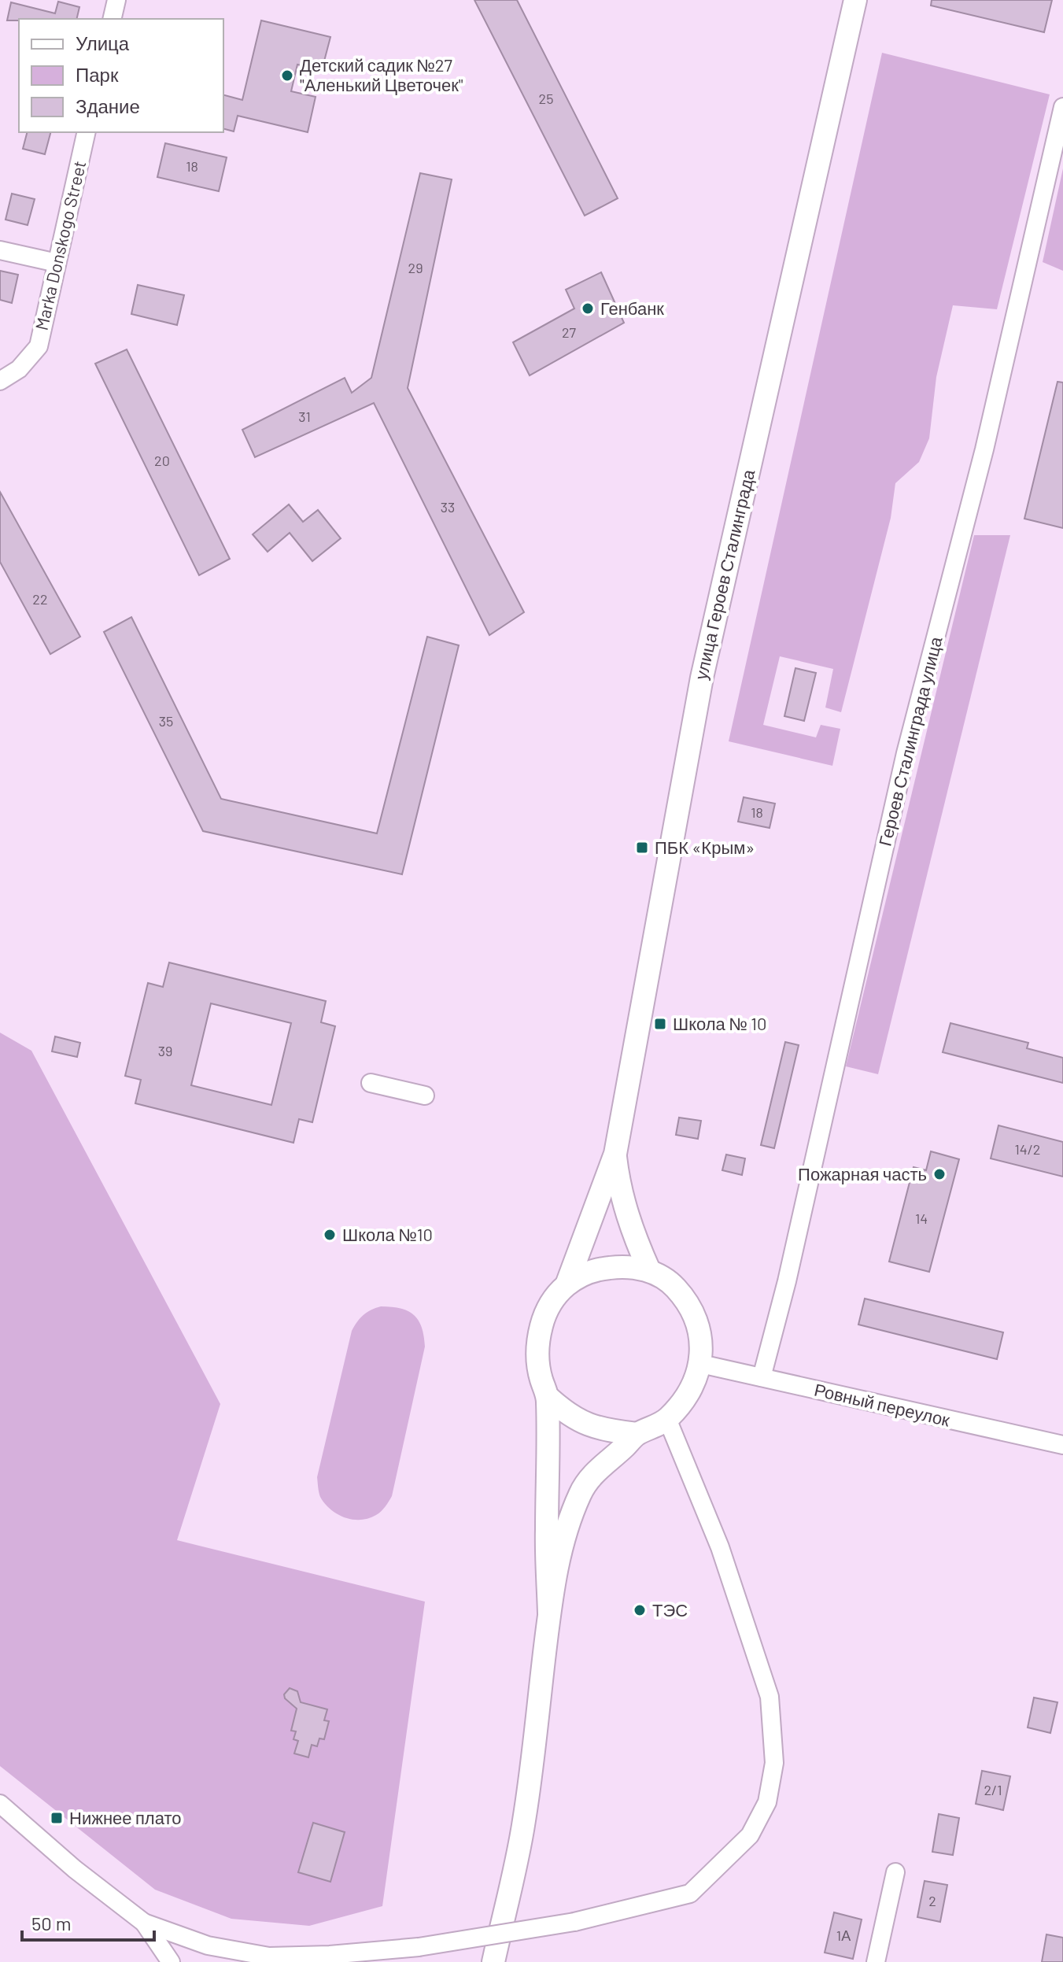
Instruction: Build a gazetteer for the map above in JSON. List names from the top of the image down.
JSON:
{
  "streets": {
    "main road": ["улица Героев Сталинграда"],
    "street": ["Marka Donskogo Street", "Героев Сталинграда улица", "Ровный переулок"]
  },
  "crossings": [
    ["улица Героев Сталинграда", "Ровный переулок"],
    ["Героев Сталинграда улица", "Ровный переулок"]
  ],
  "places": {
    "other": [
      "Детский садик №27 \"Аленький Цветочек\"",
      "Генбанк",
      "Пожарная часть",
      "Школа №10",
      "ТЭС"
    ],
    "transit": ["ПБК «Крым»", "Школа № 10", "Нижнее плато"]
  },
  "house_numbers": [
    "25",
    "18",
    "29",
    "27",
    "31",
    "20",
    "33",
    "22",
    "35",
    "18",
    "39",
    "14/2",
    "14",
    "2/1",
    "2",
    "1А"
  ],
  "legend": ["Улица", "Парк", "Здание"],
  "scale_bar": "50 m"
}
